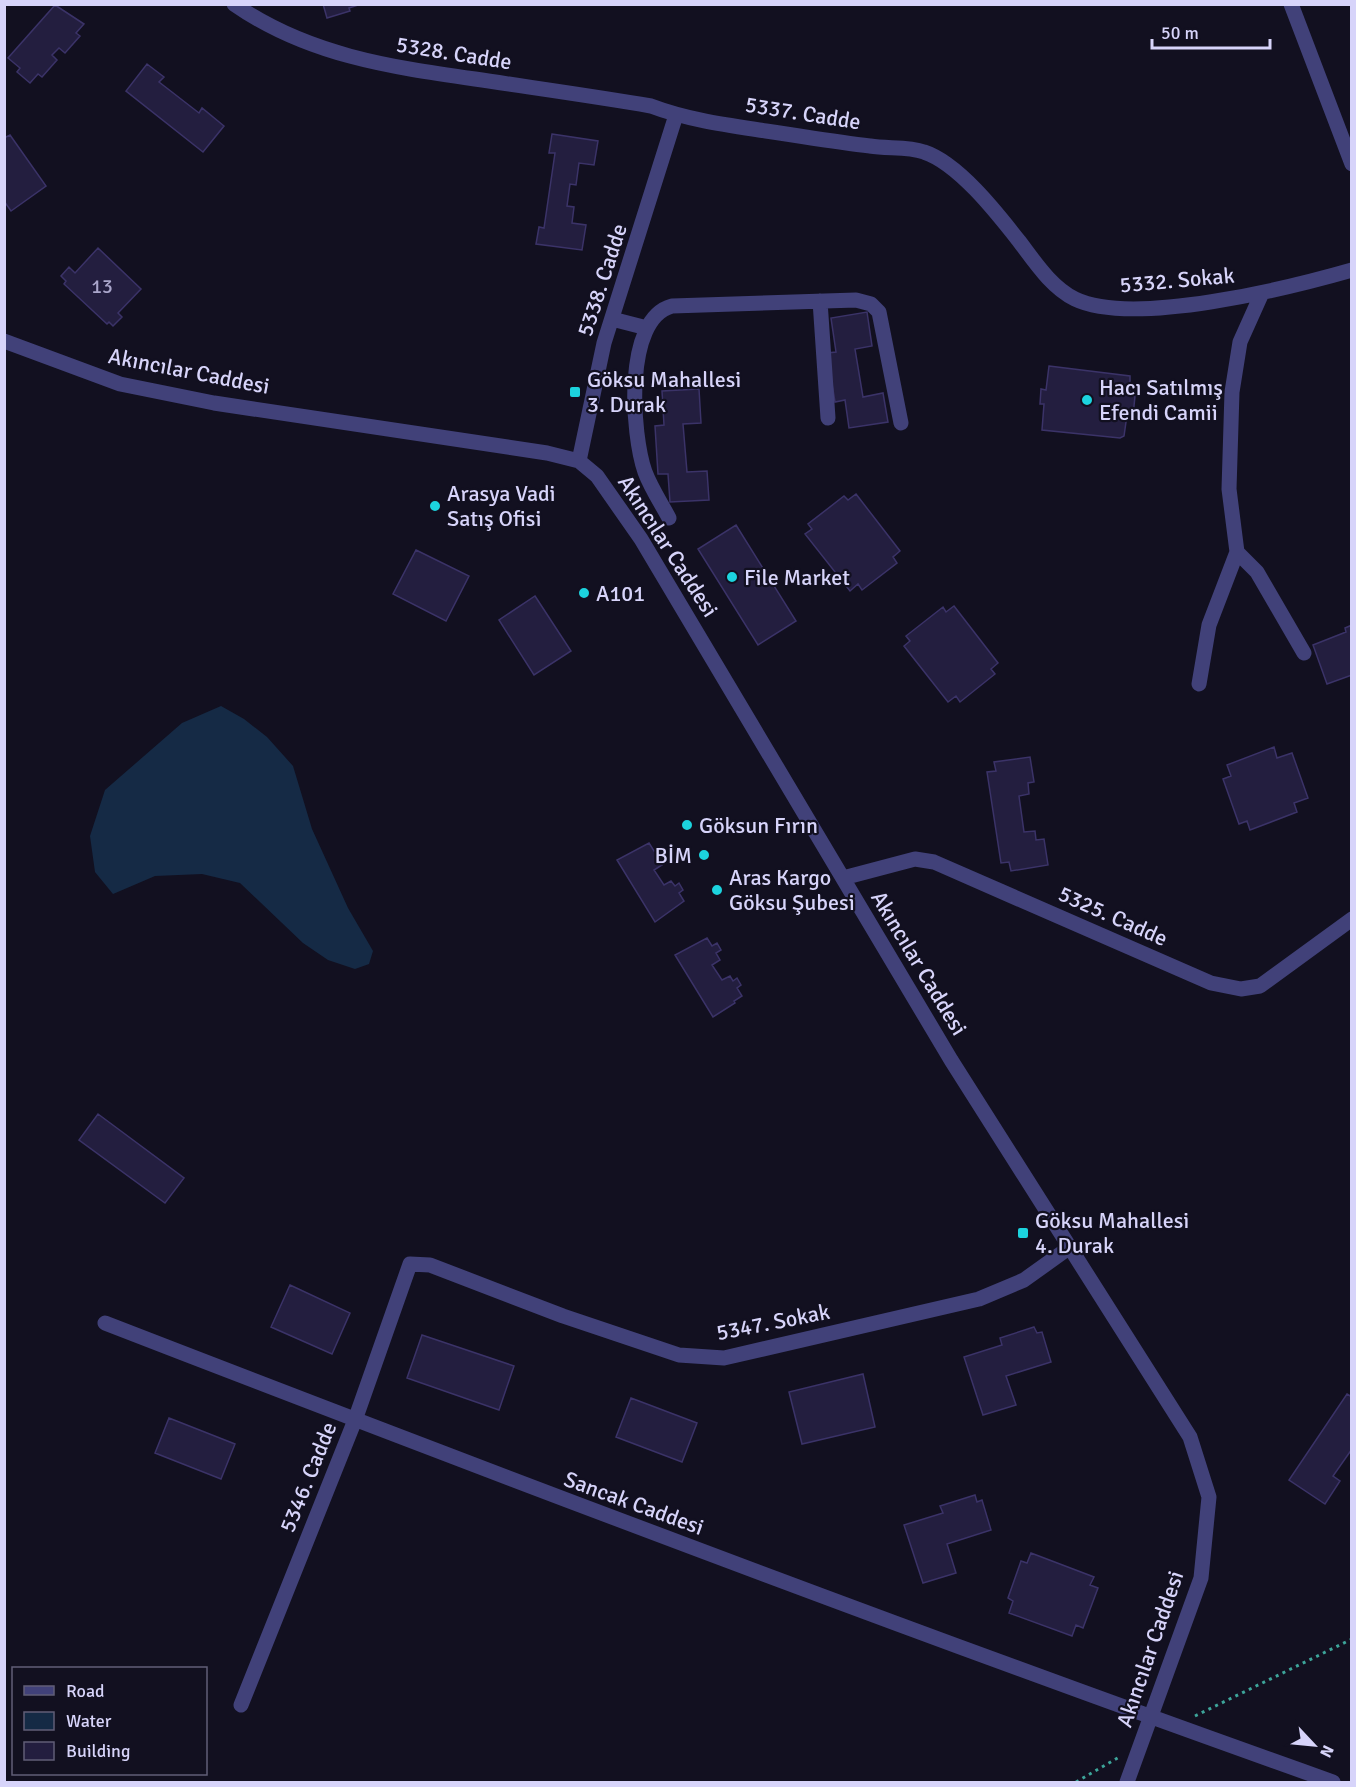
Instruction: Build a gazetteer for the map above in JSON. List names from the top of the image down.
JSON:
{
  "streets": {
    "street": [
      "5328. Cadde",
      "5337. Cadde",
      "5338. Cadde",
      "5332. Sokak",
      "Akıncılar Caddesi",
      "5325. Cadde",
      "5347. Sokak",
      "5346. Cadde",
      "Sancak Caddesi"
    ]
  },
  "crossings": [
    ["5328. Cadde", "5337. Cadde"],
    ["5328. Cadde", "5338. Cadde"],
    ["5337. Cadde", "5338. Cadde"],
    ["5337. Cadde", "5332. Sokak"],
    ["5338. Cadde", "Akıncılar Caddesi"],
    ["Akıncılar Caddesi", "5325. Cadde"],
    ["Akıncılar Caddesi", "5347. Sokak"],
    ["Akıncılar Caddesi", "Sancak Caddesi"],
    ["5347. Sokak", "5346. Cadde"],
    ["5346. Cadde", "Sancak Caddesi"]
  ],
  "places": {
    "transit": ["Göksu Mahallesi 3. Durak", "Göksu Mahallesi 4. Durak"],
    "other": [
      "Hacı Satılmış Efendi Camii",
      "Arasya Vadi Satış Ofisi",
      "File Market",
      "A101",
      "Göksun Fırın",
      "BİM",
      "Aras Kargo Göksu Şubesi"
    ]
  },
  "house_numbers": ["13"],
  "legend": ["Road", "Water", "Building"],
  "scale_bar": "50 m",
  "north": "bottom right"
}
